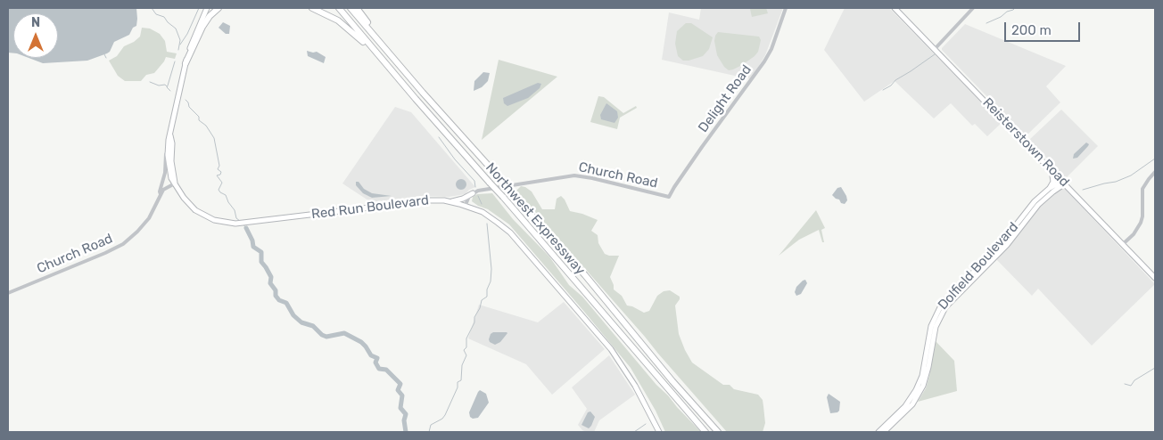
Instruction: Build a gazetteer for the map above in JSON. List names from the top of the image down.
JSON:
{
  "streets": {
    "highway": ["Northwest Expressway"],
    "main road": ["Reisterstown Road", "Red Run Boulevard", "Dolfield Boulevard"],
    "street": ["Delight Road", "Church Road"]
  },
  "crossings": [
    ["Delight Road", "Church Road"],
    ["Reisterstown Road", "Dolfield Boulevard"],
    ["Church Road", "Red Run Boulevard"]
  ],
  "scale_bar": "200 m",
  "north": "top"
}
